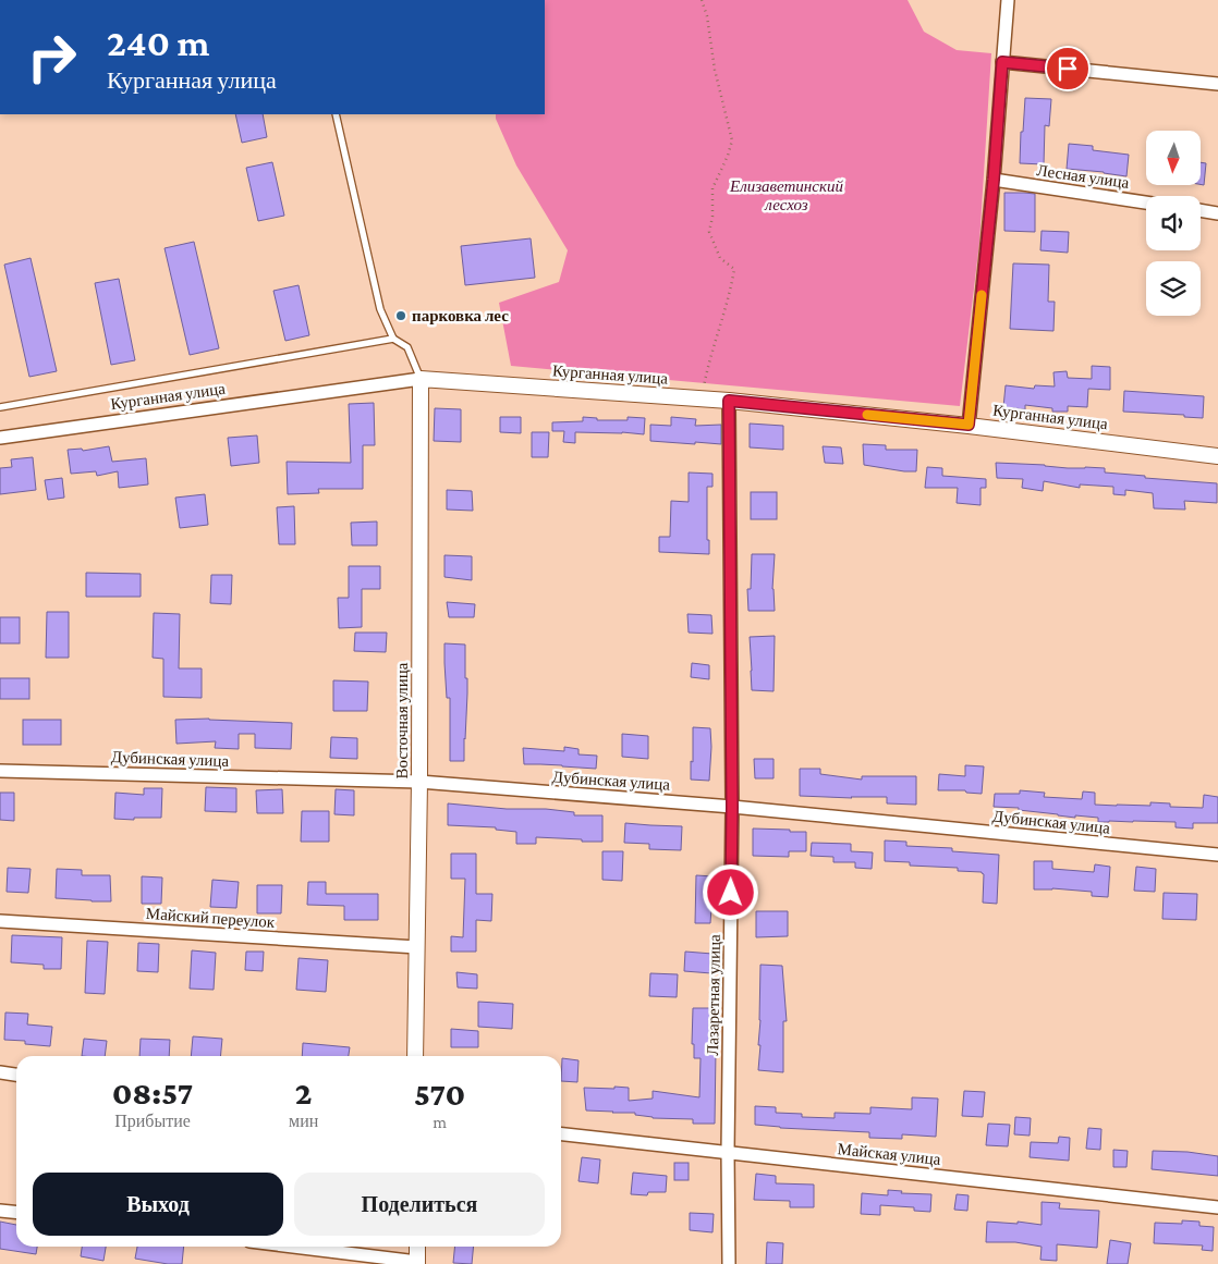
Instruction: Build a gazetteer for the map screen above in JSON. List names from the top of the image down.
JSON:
{
  "streets": {
    "street": [
      "Лесная улица",
      "Курганная улица",
      "Восточная улица",
      "Дубинская улица",
      "Майский переулок",
      "Лазаретная улица",
      "Майская улица"
    ]
  },
  "crossings": [
    ["Курганная улица", "Восточная улица"],
    ["Курганная улица", "Лазаретная улица"],
    ["Восточная улица", "Дубинская улица"],
    ["Восточная улица", "Майский переулок"],
    ["Дубинская улица", "Лазаретная улица"],
    ["Лазаретная улица", "Майская улица"]
  ],
  "parks": ["Елизаветинский лесхоз"],
  "places": ["парковка лес"],
  "north": "bottom",
  "page": {
    "turn": ["240 m", "Курганная улица"],
    "eta": [
      "08:57",
      "Прибытие",
      "2",
      "мин",
      "570",
      "m"
    ],
    "buttons": ["Выход", "Поделиться"]
  }
}
